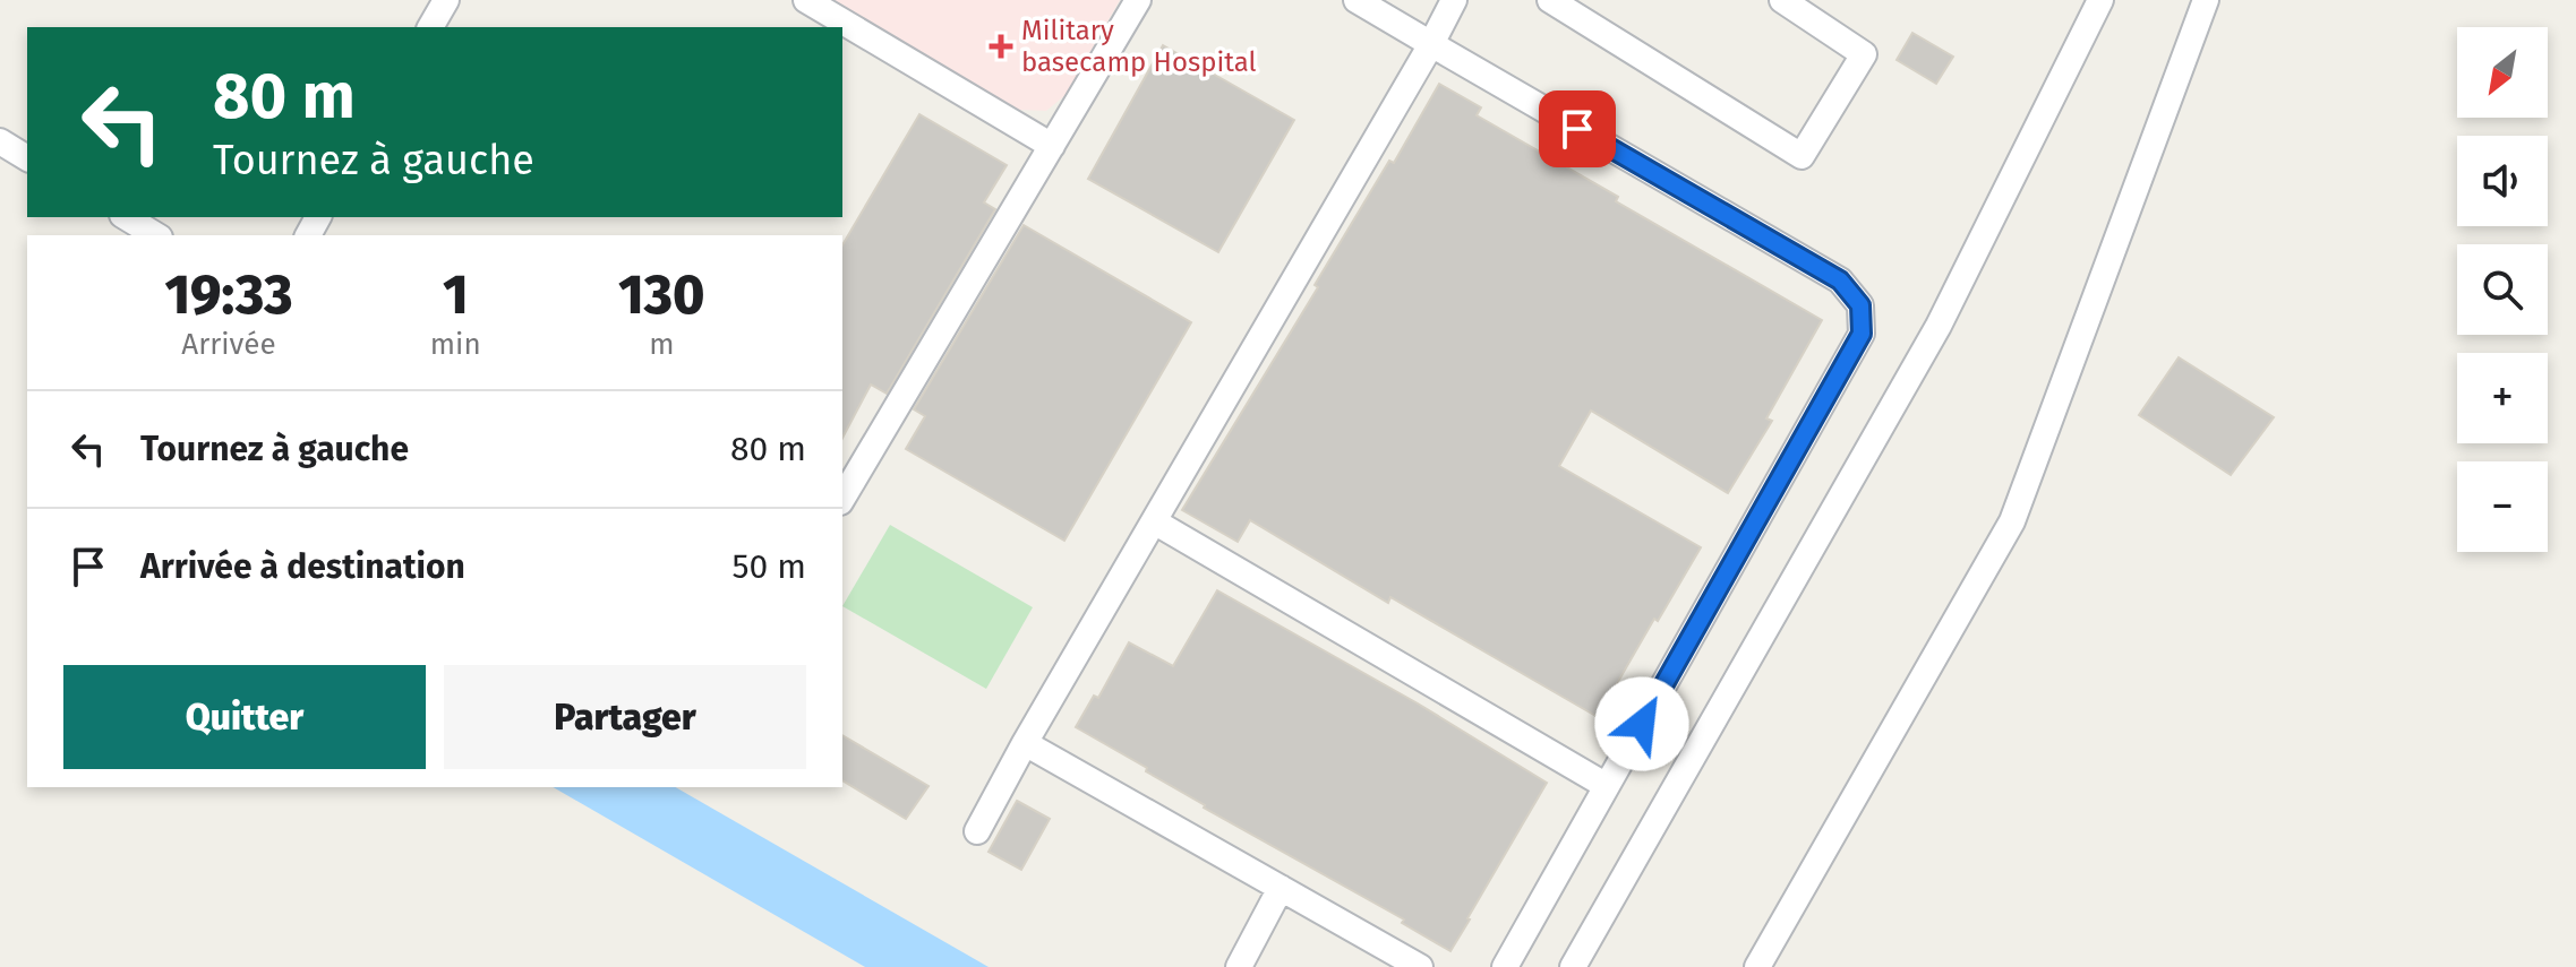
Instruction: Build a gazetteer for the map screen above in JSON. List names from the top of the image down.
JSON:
{
  "places": {
    "health": ["Military basecamp Hospital"]
  },
  "north": "bottom left",
  "page": {
    "map_buttons": ["+", "−"],
    "turn": ["80 m", "Tournez à gauche"],
    "eta": [
      "19:33",
      "Arrivée",
      "1",
      "min",
      "130",
      "m"
    ],
    "list": [
      {
        "name": "Tournez à gauche",
        "value": "80 m"
      },
      {
        "name": "Arrivée à destination",
        "value": "50 m"
      }
    ],
    "buttons": ["Quitter", "Partager"]
  }
}
